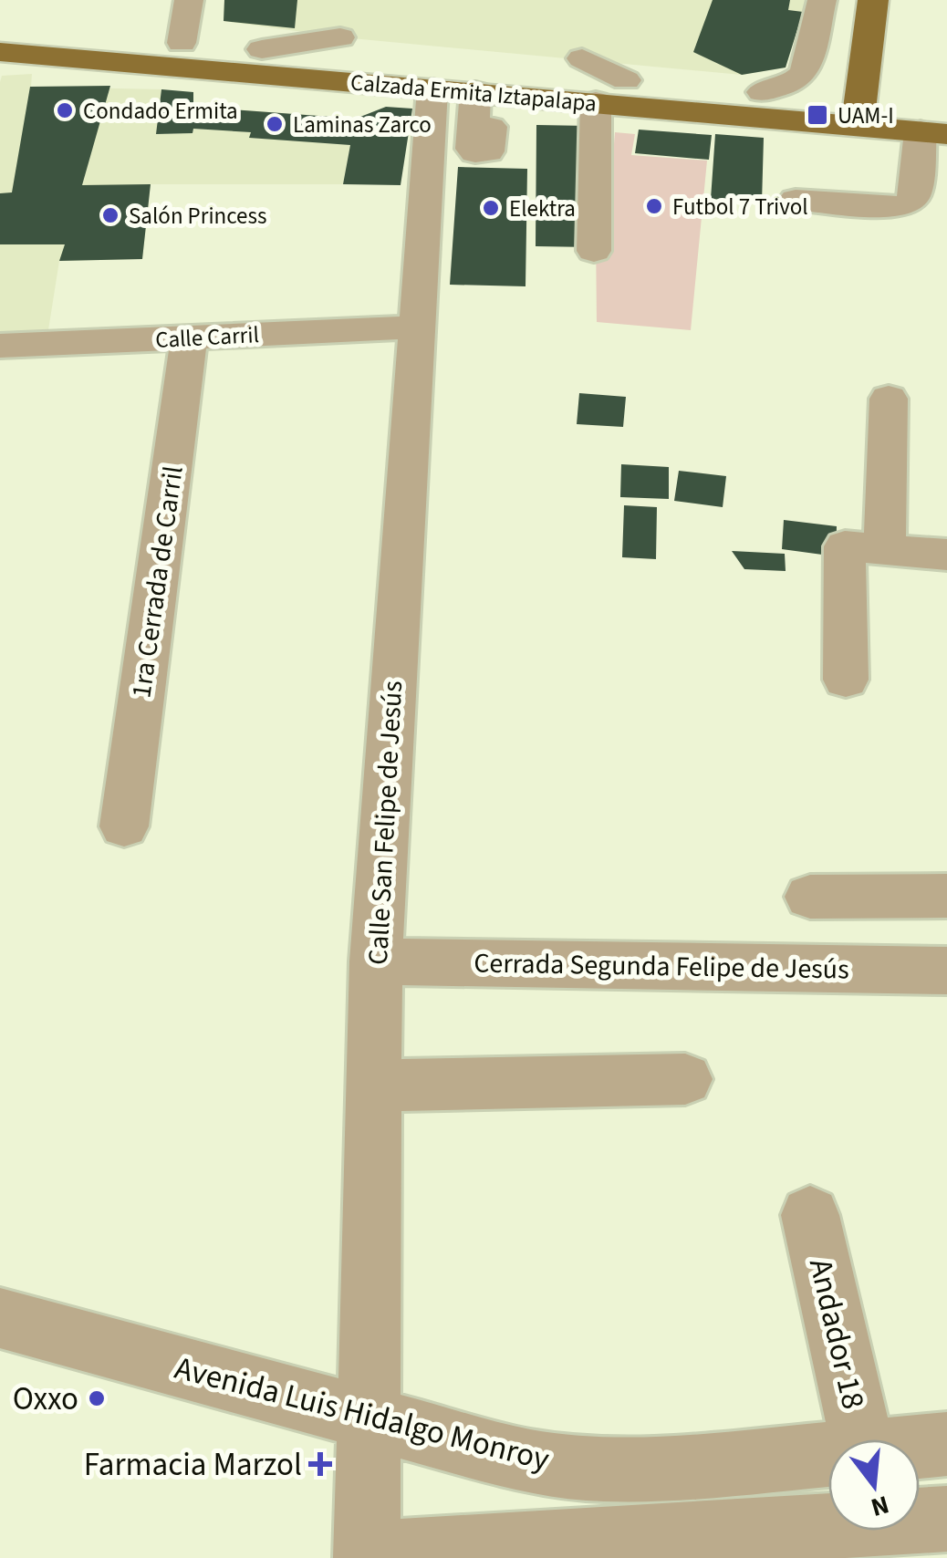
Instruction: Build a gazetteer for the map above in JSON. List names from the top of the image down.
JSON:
{
  "streets": {
    "main road": ["Calzada Ermita Iztapalapa"],
    "street": [
      "Calle Carril",
      "1ra Cerrada de Carril",
      "Calle San Felipe de Jesús",
      "Cerrada Segunda Felipe de Jesús",
      "Andador 18",
      "Avenida Luis Hidalgo Monroy"
    ]
  },
  "crossings": [
    ["Calzada Ermita Iztapalapa", "Calle San Felipe de Jesús"],
    ["Calle Carril", "1ra Cerrada de Carril"],
    ["Calle Carril", "Calle San Felipe de Jesús"],
    ["Calle San Felipe de Jesús", "Cerrada Segunda Felipe de Jesús"],
    ["Calle San Felipe de Jesús", "Avenida Luis Hidalgo Monroy"]
  ],
  "places": {
    "other": [
      "Condado Ermita",
      "Laminas Zarco",
      "Futbol 7 Trivol",
      "Elektra",
      "Salón Princess",
      "Oxxo"
    ],
    "transit": ["UAM-I"],
    "health": ["Farmacia Marzol"]
  },
  "north": "bottom"
}
